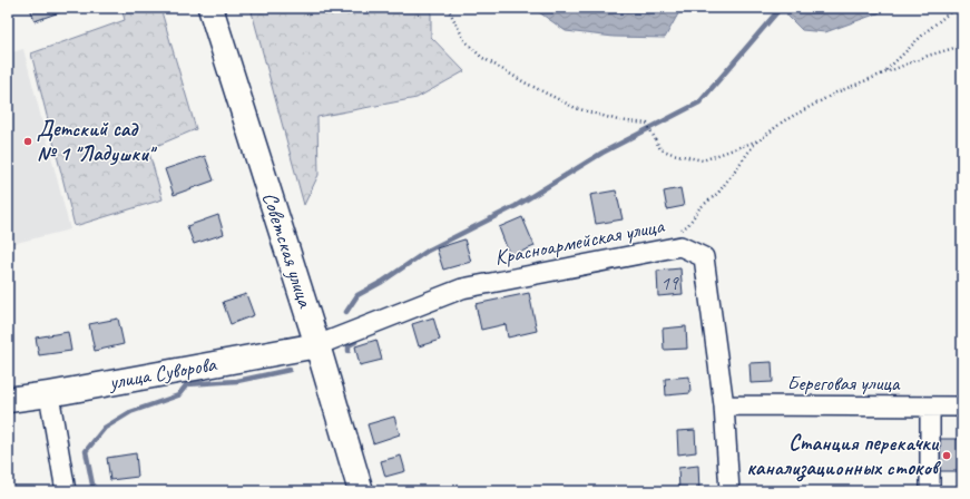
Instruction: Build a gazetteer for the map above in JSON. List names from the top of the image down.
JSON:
{
  "streets": {
    "main road": ["Советская улица", "улица Суворова"],
    "street": ["Красноармейская улица", "Береговая улица"]
  },
  "crossings": [
    ["Красноармейская улица", "Советская улица"],
    ["Красноармейская улица", "улица Суворова"],
    ["Красноармейская улица", "Береговая улица"],
    ["Советская улица", "улица Суворова"]
  ],
  "places": ["Детский сад № 1 \"Ладушки\"", "Станция перекачки канализационных стоков"],
  "house_numbers": ["19"]
}
